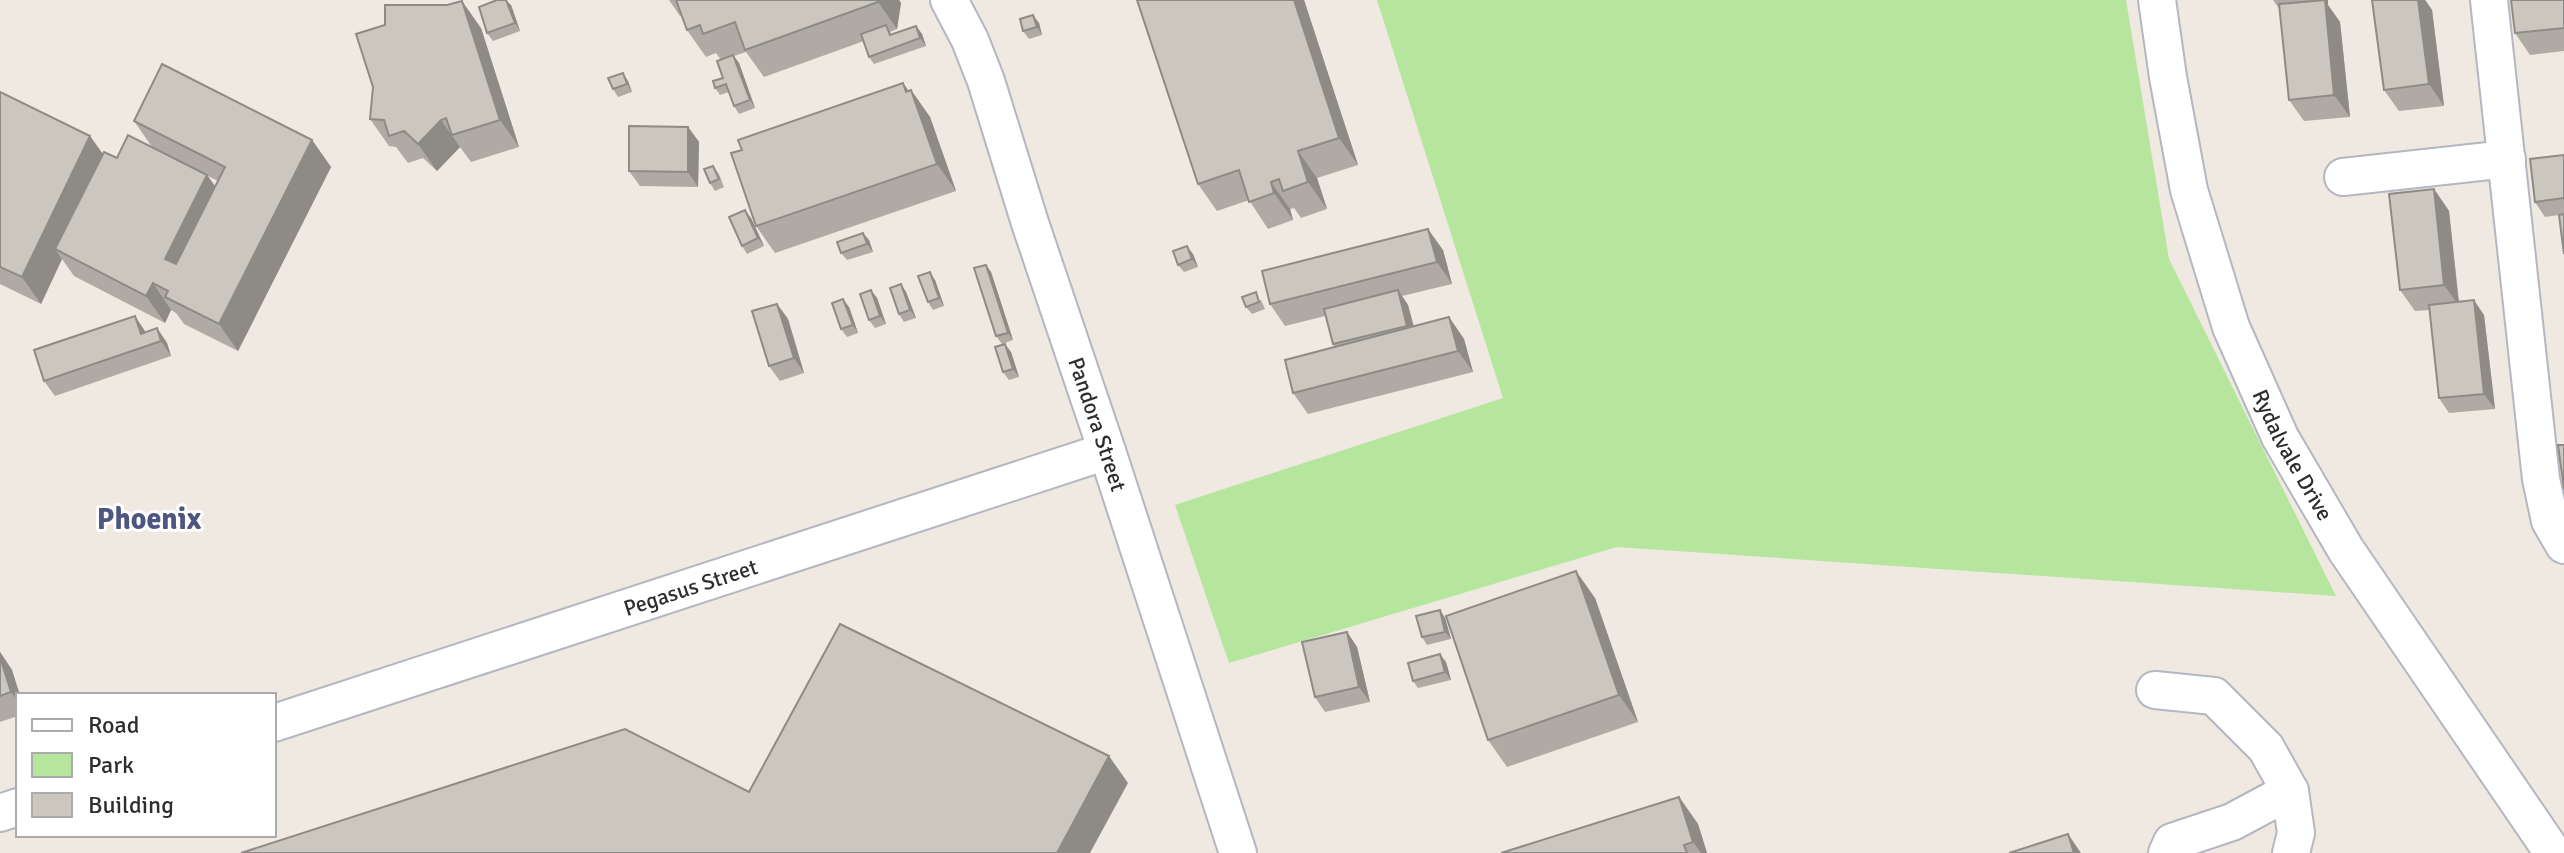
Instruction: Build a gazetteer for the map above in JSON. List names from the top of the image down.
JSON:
{
  "streets": {
    "street": ["Pandora Street", "Rydalvale Drive", "Pegasus Street"]
  },
  "crossings": [
    ["Pandora Street", "Pegasus Street"]
  ],
  "districts": ["Phoenix"],
  "legend": ["Road", "Park", "Building"]
}
